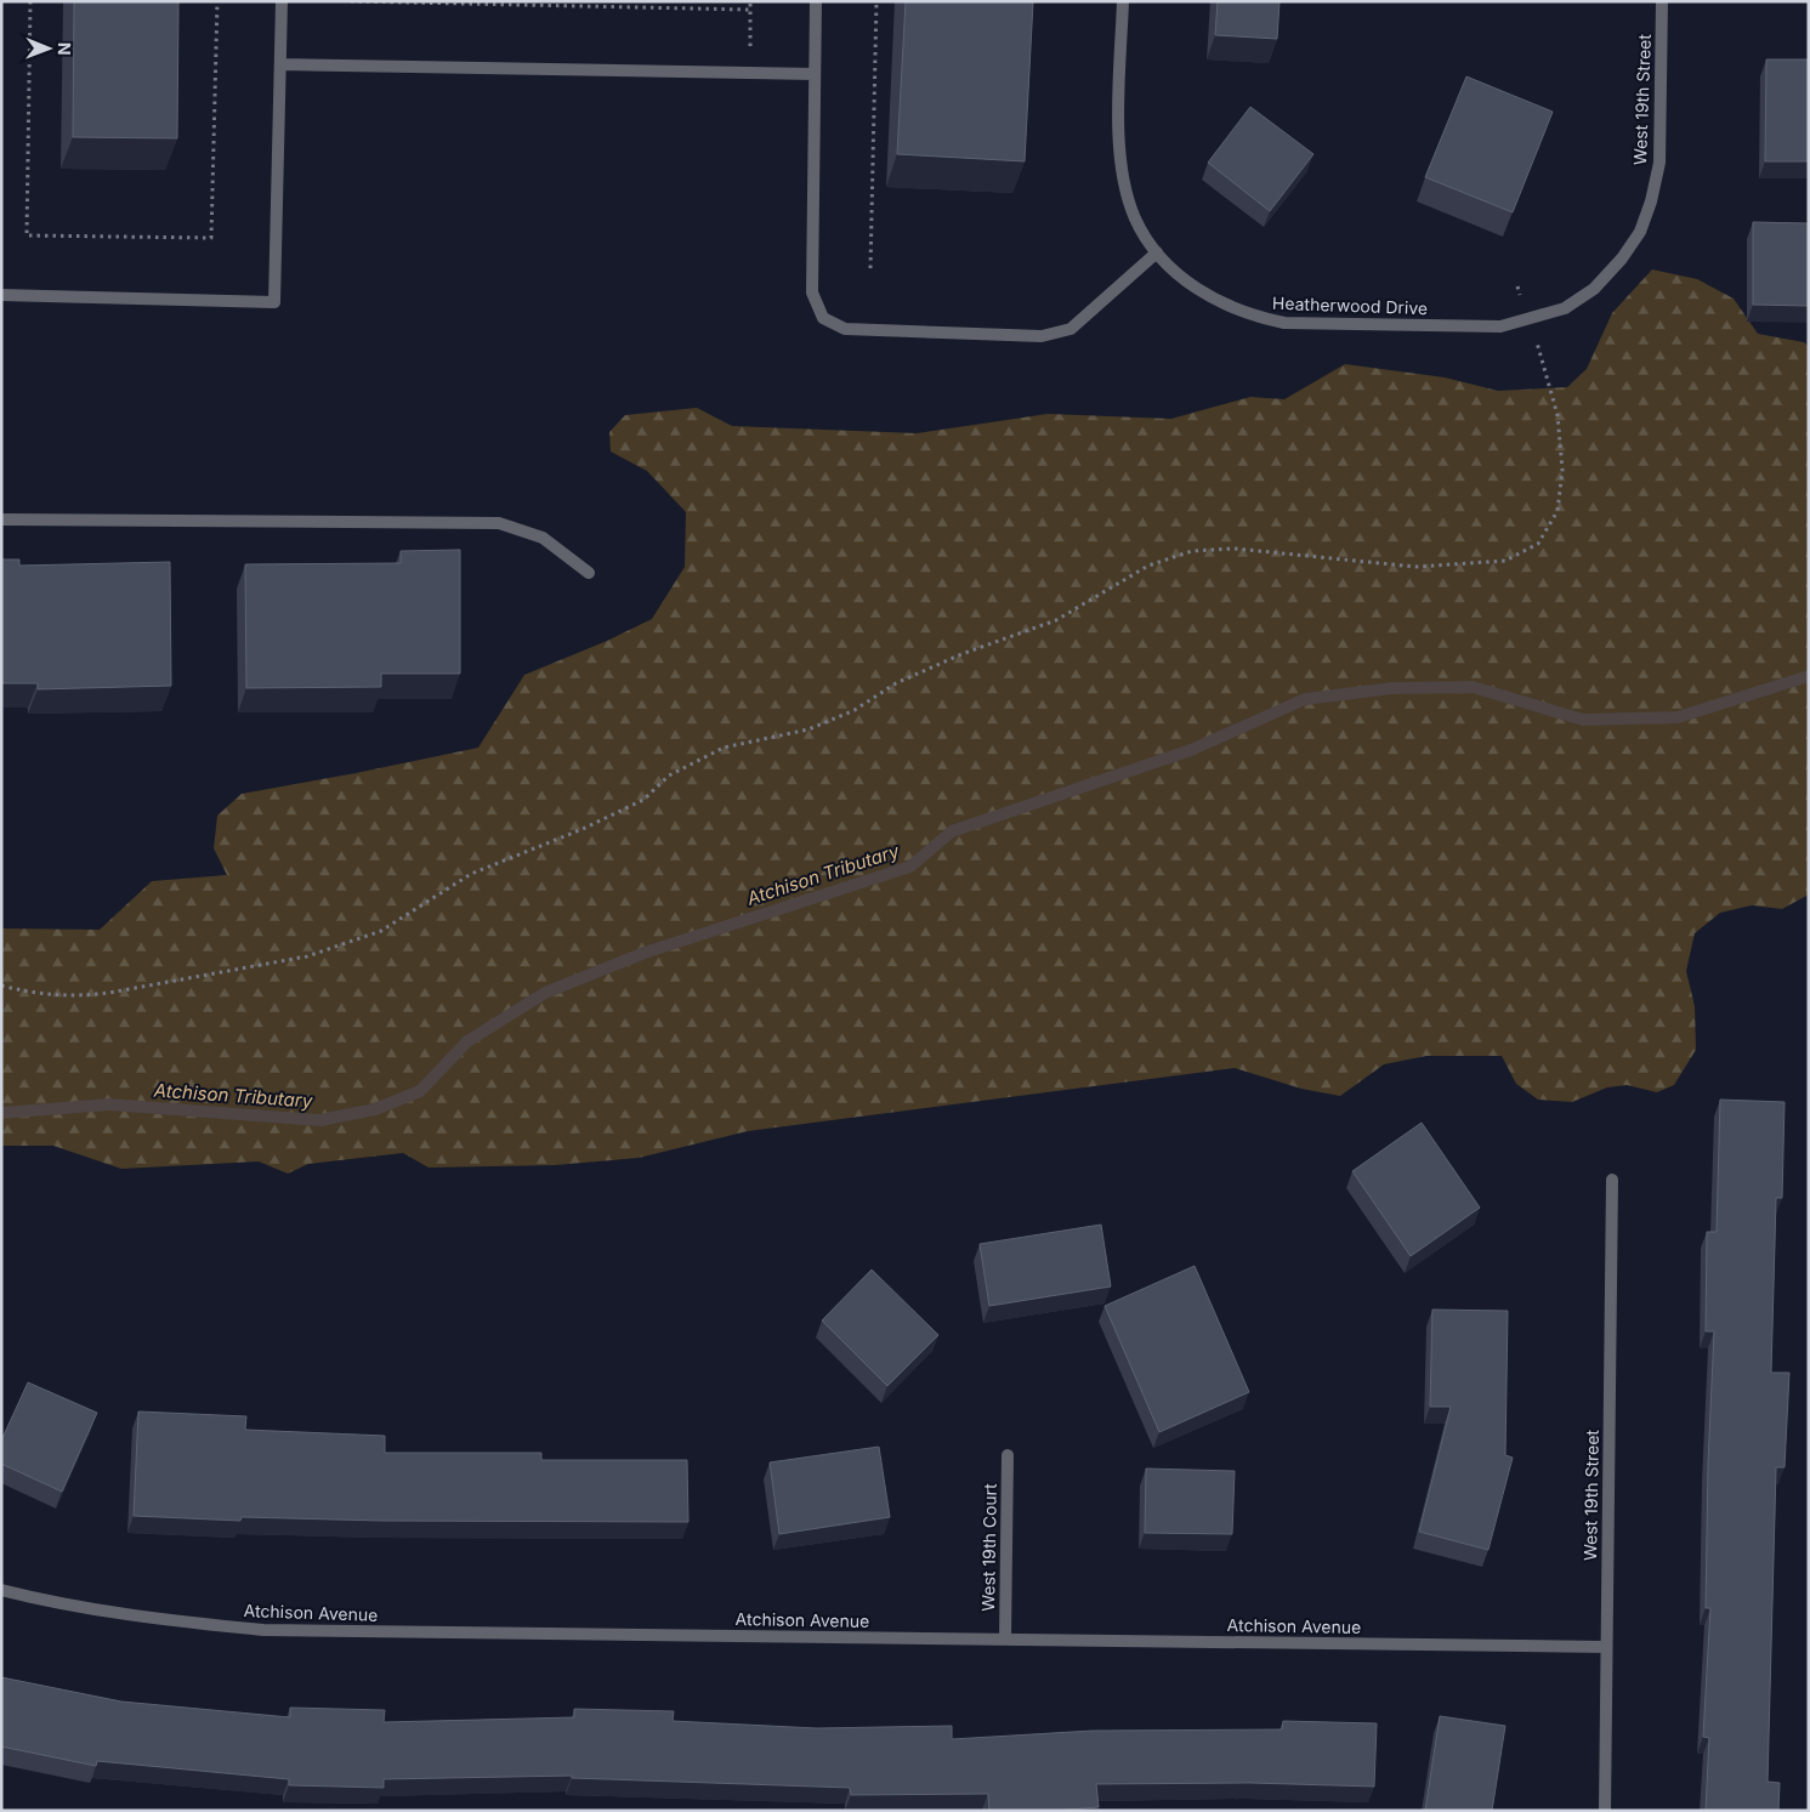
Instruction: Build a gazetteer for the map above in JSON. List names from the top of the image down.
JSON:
{
  "streets": {
    "street": [
      "West 19th Street",
      "Heatherwood Drive",
      "West 19th Court",
      "Atchison Avenue"
    ]
  },
  "crossings": [
    ["West 19th Street", "Heatherwood Drive"],
    ["West 19th Street", "Atchison Avenue"],
    ["West 19th Court", "Atchison Avenue"]
  ],
  "water": ["Atchison Tributary"],
  "north": "right"
}
